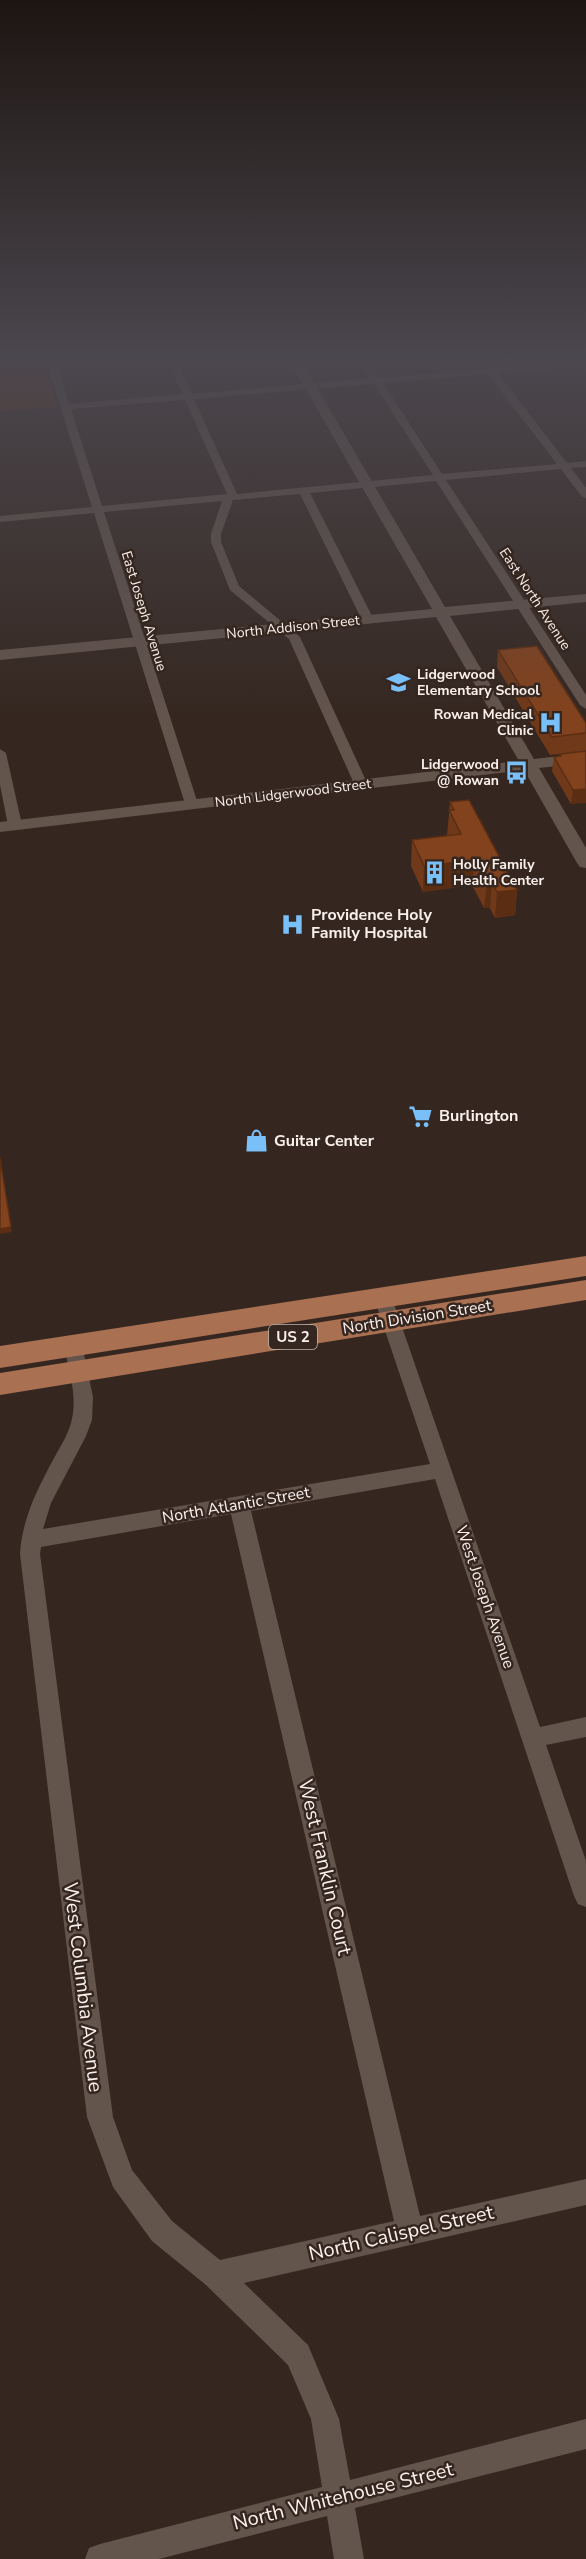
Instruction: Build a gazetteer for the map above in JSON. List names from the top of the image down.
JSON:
{
  "streets": {
    "main road": ["North Division Street", "US 2"],
    "street": [
      "East North Avenue",
      "East Joseph Avenue",
      "North Addison Street",
      "North Lidgerwood Street",
      "North Atlantic Street",
      "West Joseph Avenue",
      "West Franklin Court",
      "West Columbia Avenue",
      "North Calispel Street",
      "North Whitehouse Street"
    ]
  },
  "crossings": [
    ["East North Avenue", "North Addison Street"],
    ["East Joseph Avenue", "North Addison Street"],
    ["East Joseph Avenue", "North Lidgerwood Street"],
    ["North Division Street", "West Joseph Avenue"],
    ["North Division Street", "West Columbia Avenue"],
    ["North Atlantic Street", "West Joseph Avenue"],
    ["North Atlantic Street", "West Franklin Court"],
    ["North Atlantic Street", "West Columbia Avenue"],
    ["West Franklin Court", "North Calispel Street"],
    ["West Columbia Avenue", "North Calispel Street"],
    ["West Columbia Avenue", "North Whitehouse Street"]
  ],
  "places": {
    "school or university": ["Lidgerwood Elementary School"],
    "hospital": ["Rowan Medical Clinic", "Providence Holy Family Hospital"],
    "bus stop": ["Lidgerwood @ Rowan"],
    "building": ["Holly Family Health Center"],
    "supermarket": ["Burlington"],
    "shop": ["Guitar Center"]
  }
}
